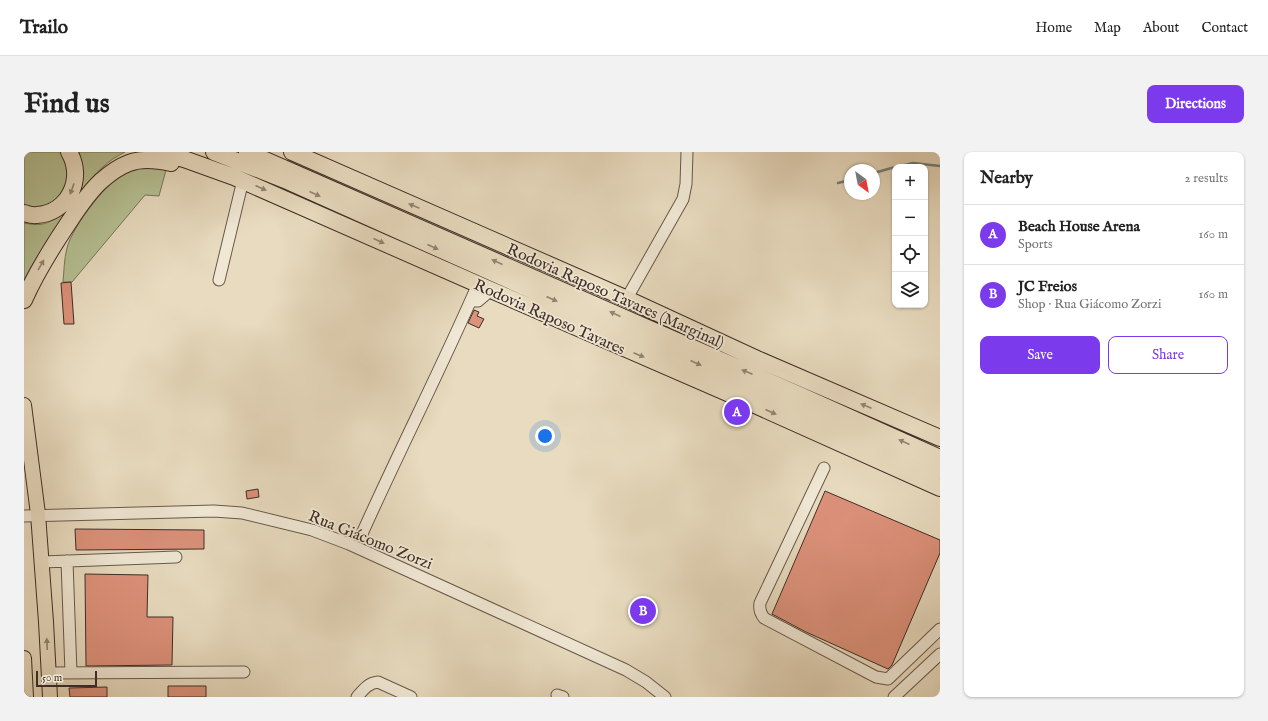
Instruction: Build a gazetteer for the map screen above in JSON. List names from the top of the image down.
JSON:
{
  "streets": {
    "highway": ["Rodovia Raposo Tavares (Marginal)", "Rodovia Raposo Tavares"],
    "street": ["Rua Giácomo Zorzi"]
  },
  "one_way": ["Rodovia Raposo Tavares (Marginal)"],
  "scale_bar": "50 m",
  "north": "bottom right",
  "page": {
    "header": "Trailo",
    "nav": [
      "Home",
      "Map",
      "About",
      "Contact"
    ],
    "buttons": [
      "Directions",
      ["Save", "Share"]
    ],
    "title": "Find us",
    "heading": ["Nearby", "2 results"],
    "map_buttons": ["+", "−"],
    "list": [
      {
        "mark": "A",
        "name": "Beach House Arena",
        "note": "Sports",
        "value": "160 m"
      },
      {
        "mark": "B",
        "name": "JC Freios",
        "note": "Shop · Rua Giácomo Zorzi",
        "value": "160 m"
      }
    ],
    "pins": ["A", "B"],
    "scale": "50 m"
  }
}
